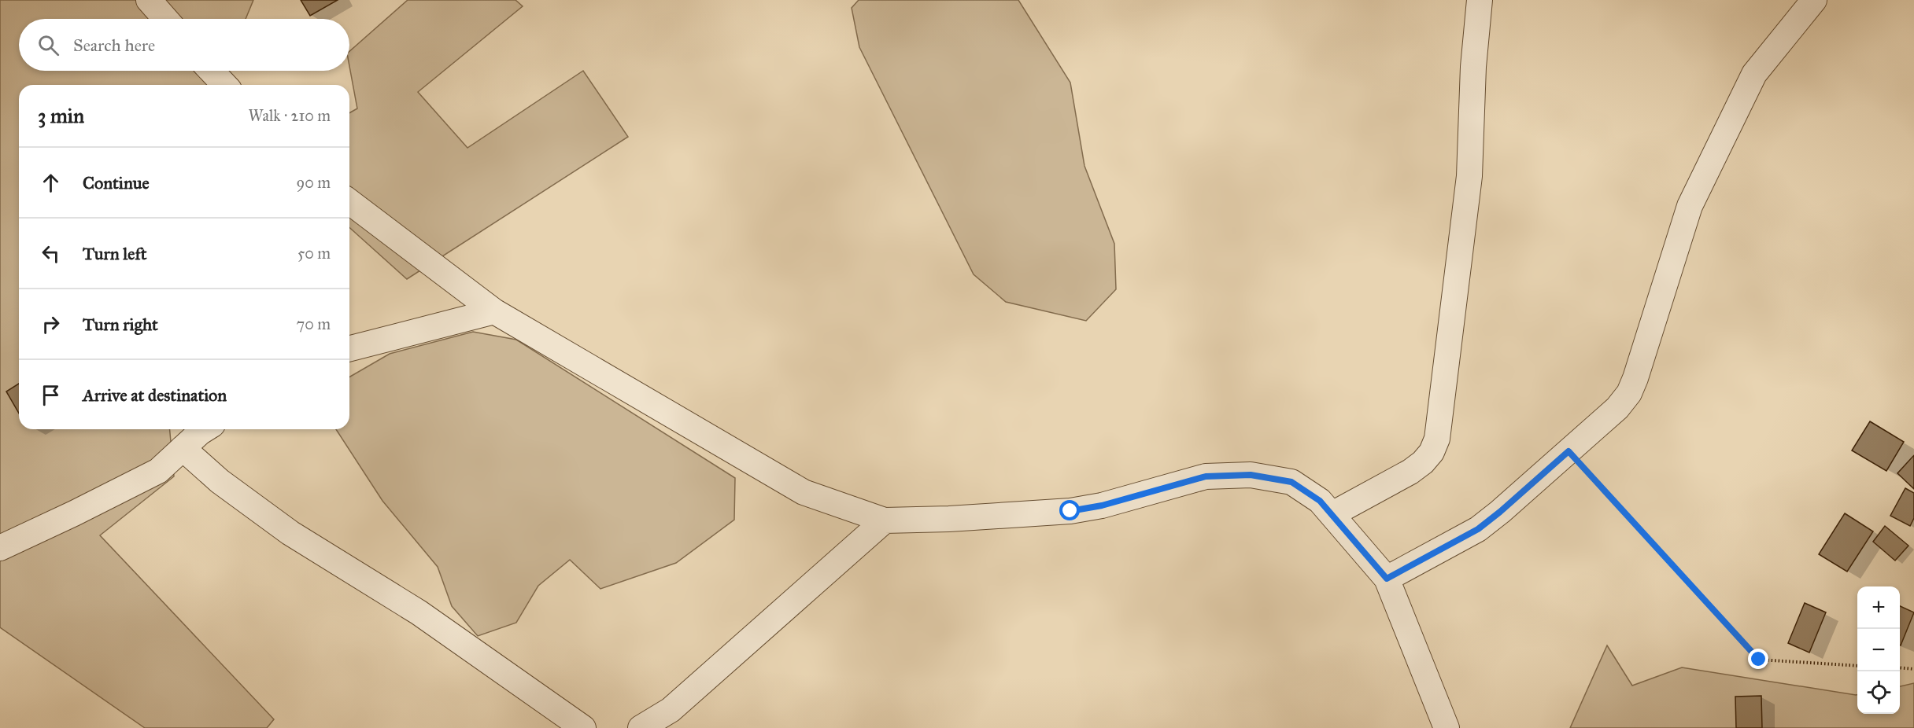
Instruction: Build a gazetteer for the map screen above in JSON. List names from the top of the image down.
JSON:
{
  "page": {
    "search": "Search here",
    "heading": ["3 min", "Walk · 210 m"],
    "list": [
      ["Continue", "90 m"],
      ["Turn left", "50 m"],
      ["Turn right", "70 m"],
      "Arrive at destination"
    ],
    "map_buttons": ["+", "−"]
  }
}
